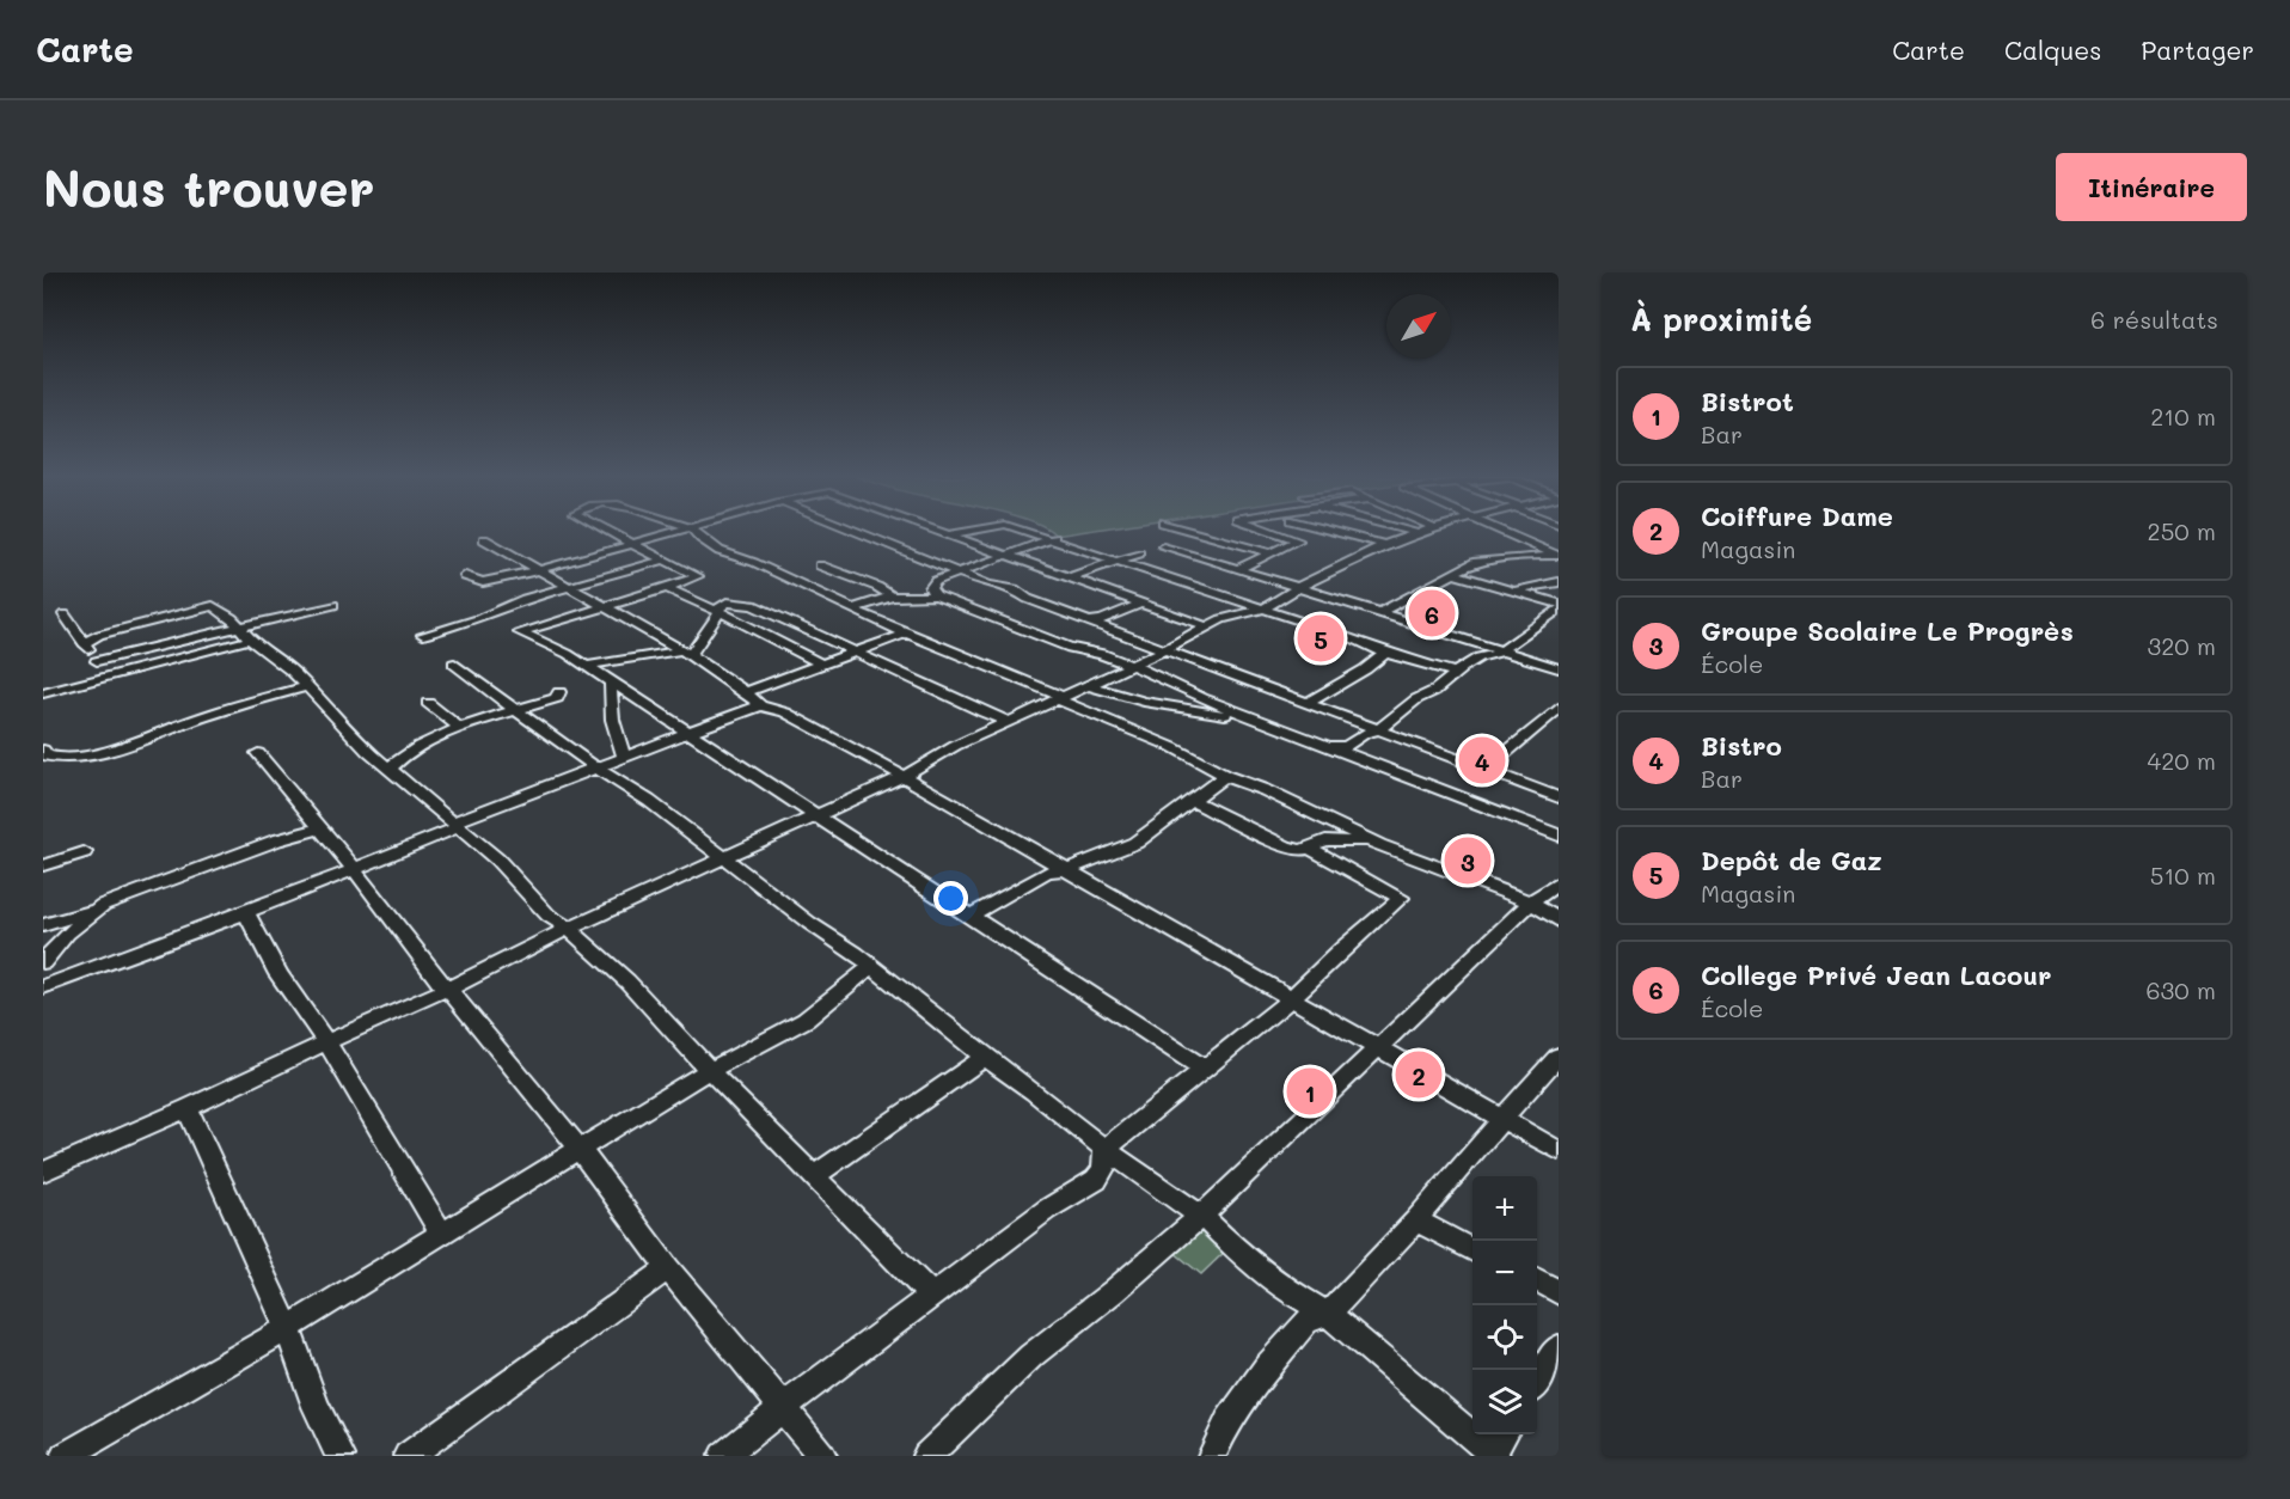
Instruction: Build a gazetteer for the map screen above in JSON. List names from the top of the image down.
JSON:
{
  "north": "top right",
  "page": {
    "header": "Carte",
    "nav": ["Carte", "Calques", "Partager"],
    "buttons": "Itinéraire",
    "title": "Nous trouver",
    "heading": ["À proximité", "6 résultats"],
    "list": [
      {
        "mark": "1",
        "name": "Bistrot",
        "note": "Bar",
        "value": "210 m"
      },
      {
        "mark": "2",
        "name": "Coiffure Dame",
        "note": "Magasin",
        "value": "250 m"
      },
      {
        "mark": "3",
        "name": "Groupe Scolaire Le Progrès",
        "note": "École",
        "value": "320 m"
      },
      {
        "mark": "4",
        "name": "Bistro",
        "note": "Bar",
        "value": "420 m"
      },
      {
        "mark": "5",
        "name": "Depôt de Gaz",
        "note": "Magasin",
        "value": "510 m"
      },
      {
        "mark": "6",
        "name": "College Privé Jean Lacour",
        "note": "École",
        "value": "630 m"
      }
    ],
    "pins": [
      "6",
      "5",
      "4",
      "3",
      "2",
      "1"
    ],
    "map_buttons": ["+", "−"]
  }
}
